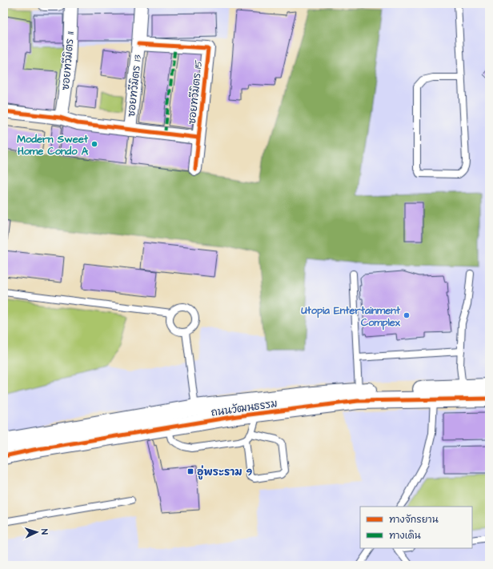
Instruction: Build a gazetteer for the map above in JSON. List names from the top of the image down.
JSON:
{
  "streets": {
    "street": [
      "ซอยทวีมิตร 11",
      "ซอยทวีมิตร 13",
      "ซอยทวีมิตร 15",
      "ถนนวัฒนธรรม"
    ]
  },
  "crossings": [
    ["ซอยทวีมิตร 13", "ซอยทวีมิตร 15"]
  ],
  "places": {
    "other": ["Modern Sweet Home Condo A", "Utopia Entertainment Complex"],
    "transit": ["อู่พระราม 9"]
  },
  "legend": ["ทางจักรยาน", "ทางเดิน"],
  "north": "right"
}
